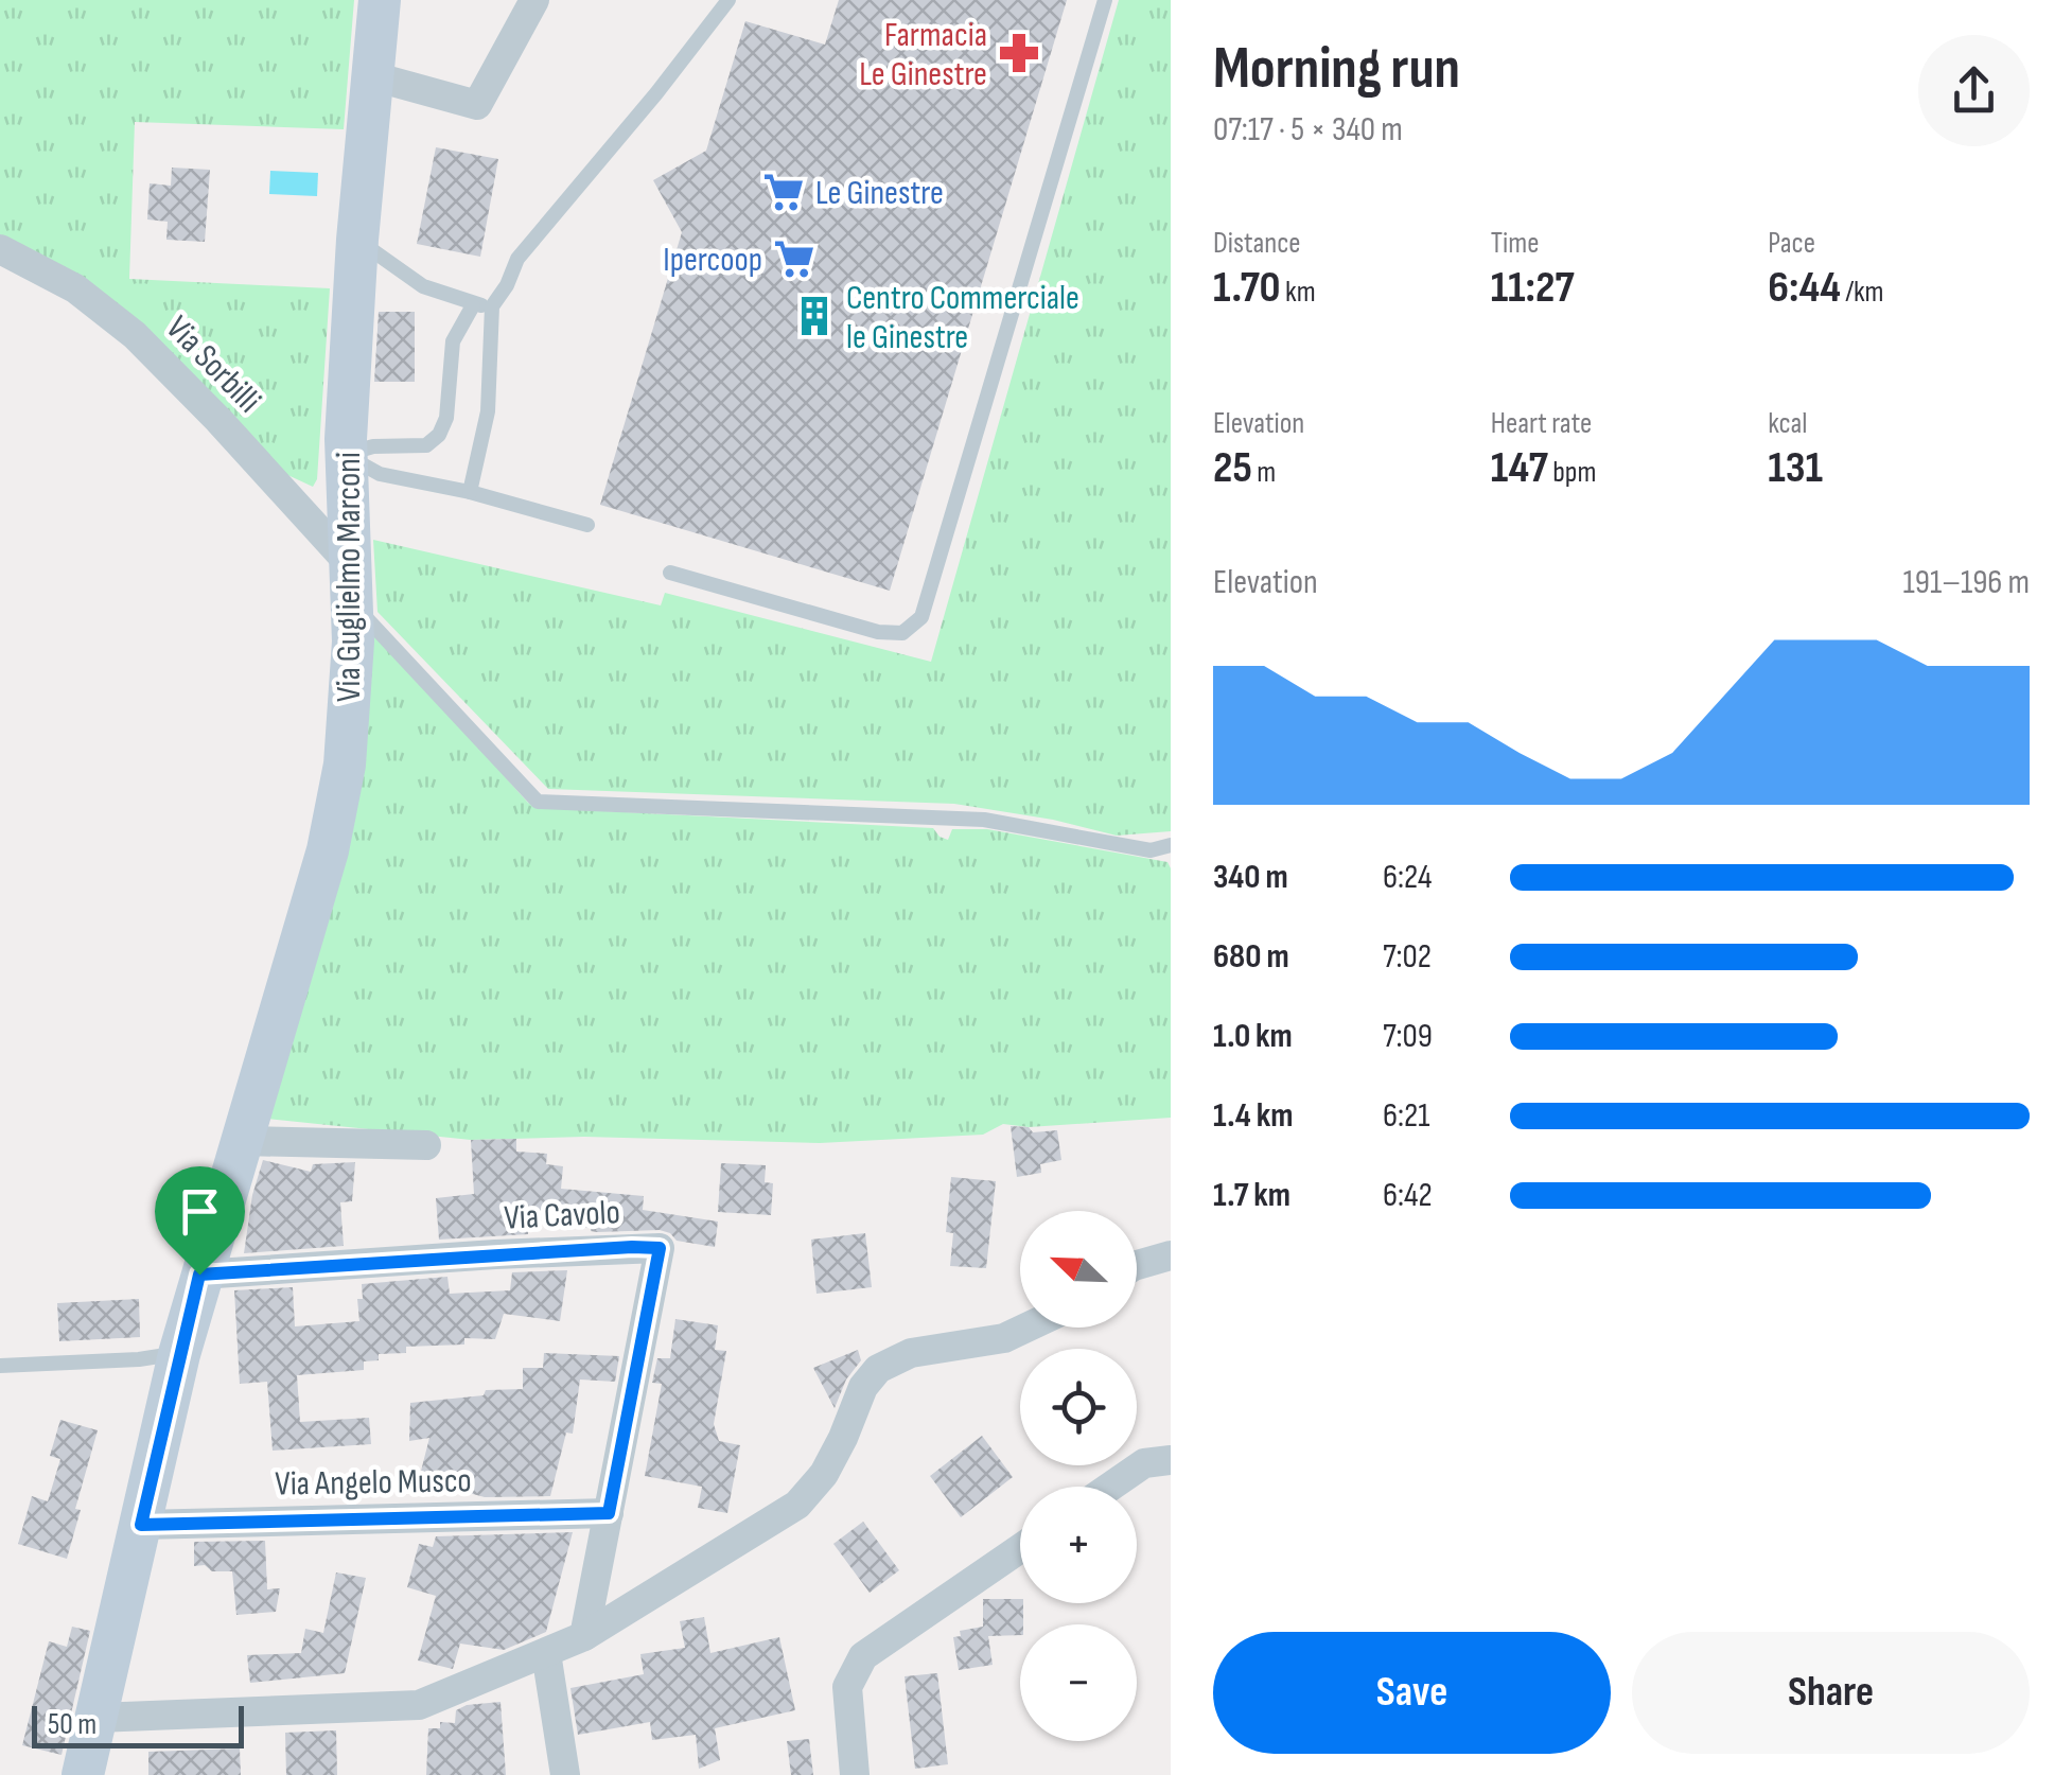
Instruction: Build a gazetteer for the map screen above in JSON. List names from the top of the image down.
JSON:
{
  "streets": {
    "main road": ["Via Guglielmo Marconi"],
    "street": ["Via Sorbilli", "Via Cavolo", "Via Angelo Musco"]
  },
  "crossings": [
    ["Via Sorbilli", "Via Guglielmo Marconi"],
    ["Via Guglielmo Marconi", "Via Cavolo"],
    ["Via Guglielmo Marconi", "Via Angelo Musco"],
    ["Via Cavolo", "Via Angelo Musco"]
  ],
  "places": {
    "pharmacy": ["Farmacia Le Ginestre"],
    "supermarket": ["Le Ginestre", "Ipercoop"],
    "building": ["Centro Commerciale le Ginestre"]
  },
  "scale_bar": "50 m",
  "north": "top left",
  "page": {
    "heading": ["Morning run", "07:17 · 5 × 340 m"],
    "stats": [
      ["Distance", "1.70 km"],
      ["Time", "11:27"],
      ["Pace", "6:44 /km"],
      ["Elevation", "25 m"],
      ["Heart rate", "147 bpm"],
      ["kcal", "131"]
    ],
    "chart": ["Elevation", "191–196 m"],
    "list": [
      {
        "name": "340 m",
        "note": "6:24"
      },
      {
        "name": "680 m",
        "note": "7:02"
      },
      {
        "name": "1.0 km",
        "note": "7:09"
      },
      {
        "name": "1.4 km",
        "note": "6:21"
      },
      {
        "name": "1.7 km",
        "note": "6:42"
      }
    ],
    "map_buttons": ["+", "−"],
    "buttons": ["Save", "Share"],
    "scale": "50 m"
  }
}
